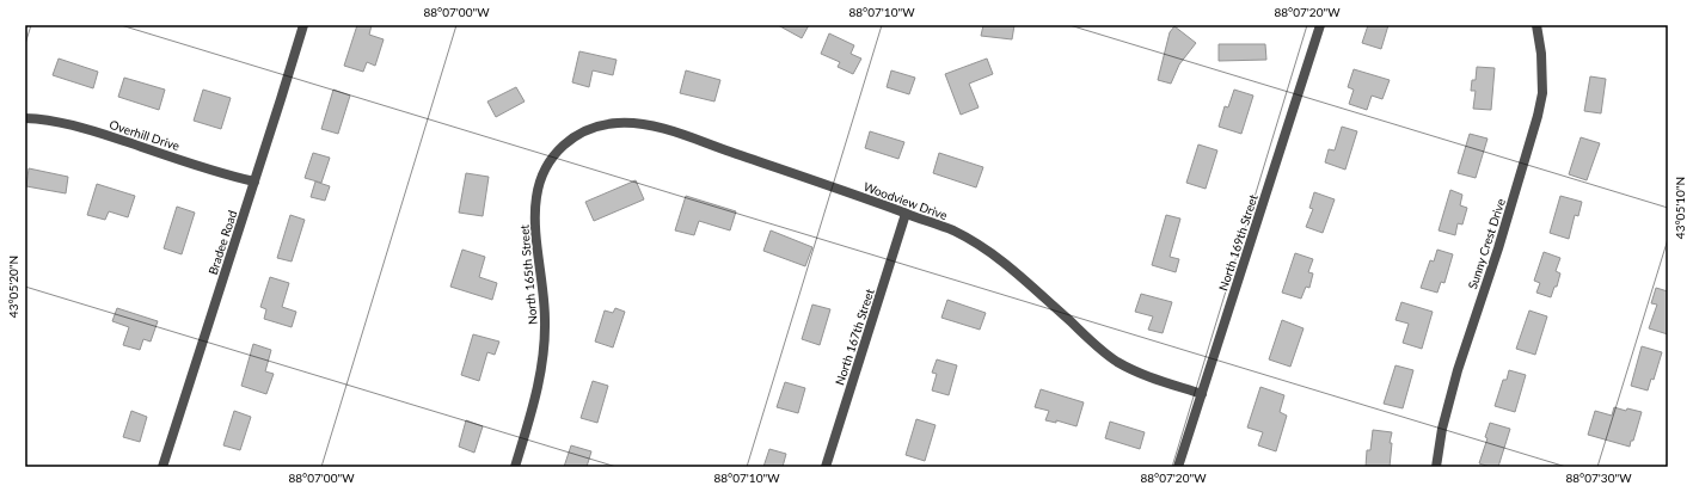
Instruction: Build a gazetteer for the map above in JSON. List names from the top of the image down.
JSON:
{
  "streets": {
    "street": [
      "Overhill Drive",
      "Woodview Drive",
      "Bradee Road",
      "North 169th Street",
      "Sunny Crest Drive",
      "North 165th Street",
      "North 167th Street"
    ]
  },
  "crossings": [
    ["Overhill Drive", "Bradee Road"],
    ["Woodview Drive", "North 169th Street"],
    ["Woodview Drive", "North 165th Street"],
    ["Woodview Drive", "North 167th Street"]
  ],
  "coordinates": [
    "88°07'00\"W",
    "88°07'10\"W",
    "88°07'20\"W",
    "43°05'10\"N",
    "43°05'20\"N",
    "88°07'30\"W"
  ]
}
